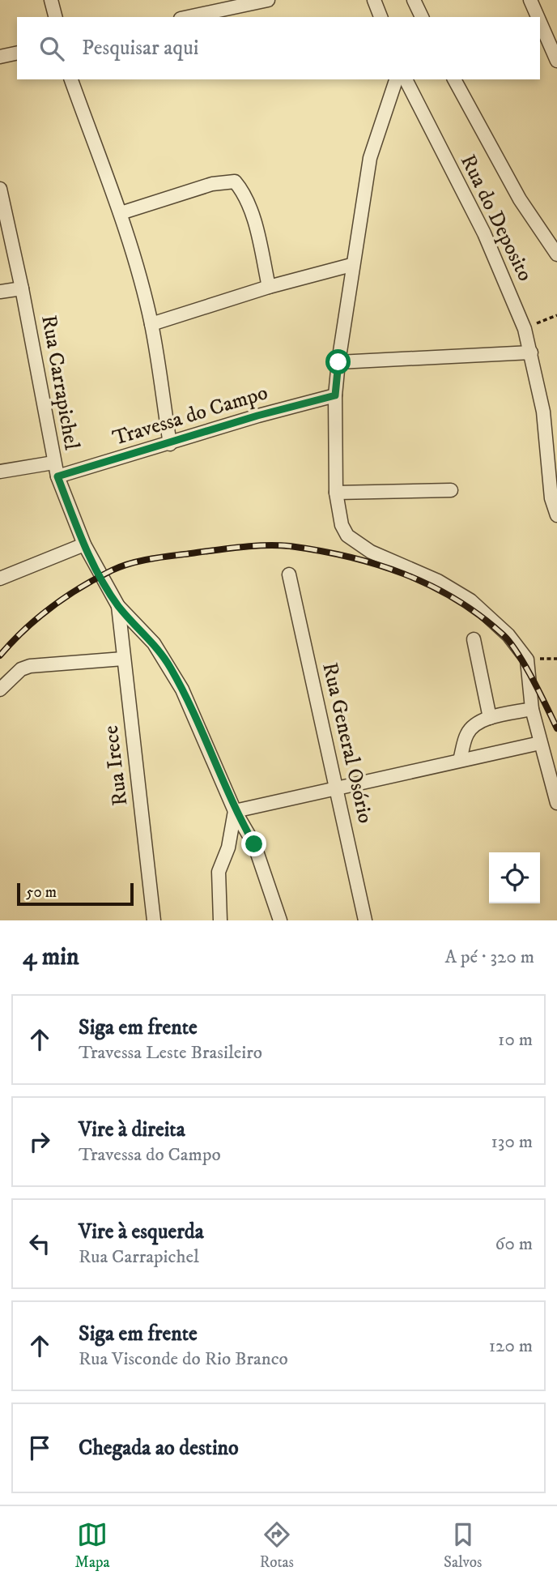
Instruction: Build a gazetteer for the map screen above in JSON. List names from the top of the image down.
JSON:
{
  "streets": {
    "street": [
      "Rua do Deposito",
      "Rua Carrapichel",
      "Travessa do Campo",
      "Rua General Osório",
      "Rua Irece"
    ]
  },
  "crossings": [
    ["Rua Carrapichel", "Travessa do Campo"],
    ["Rua Carrapichel", "Rua Irece"]
  ],
  "scale_bar": "50 m",
  "page": {
    "search": "Pesquisar aqui",
    "scale": "50 m",
    "heading": ["4 min", "A pé · 320 m"],
    "list": [
      ["Siga em frente", "Travessa Leste Brasileiro", "10 m"],
      ["Vire à direita", "Travessa do Campo", "130 m"],
      ["Vire à esquerda", "Rua Carrapichel", "60 m"],
      ["Siga em frente", "Rua Visconde do Rio Branco", "120 m"],
      "Chegada ao destino"
    ],
    "nav": ["Mapa", "Rotas", "Salvos"]
  }
}
